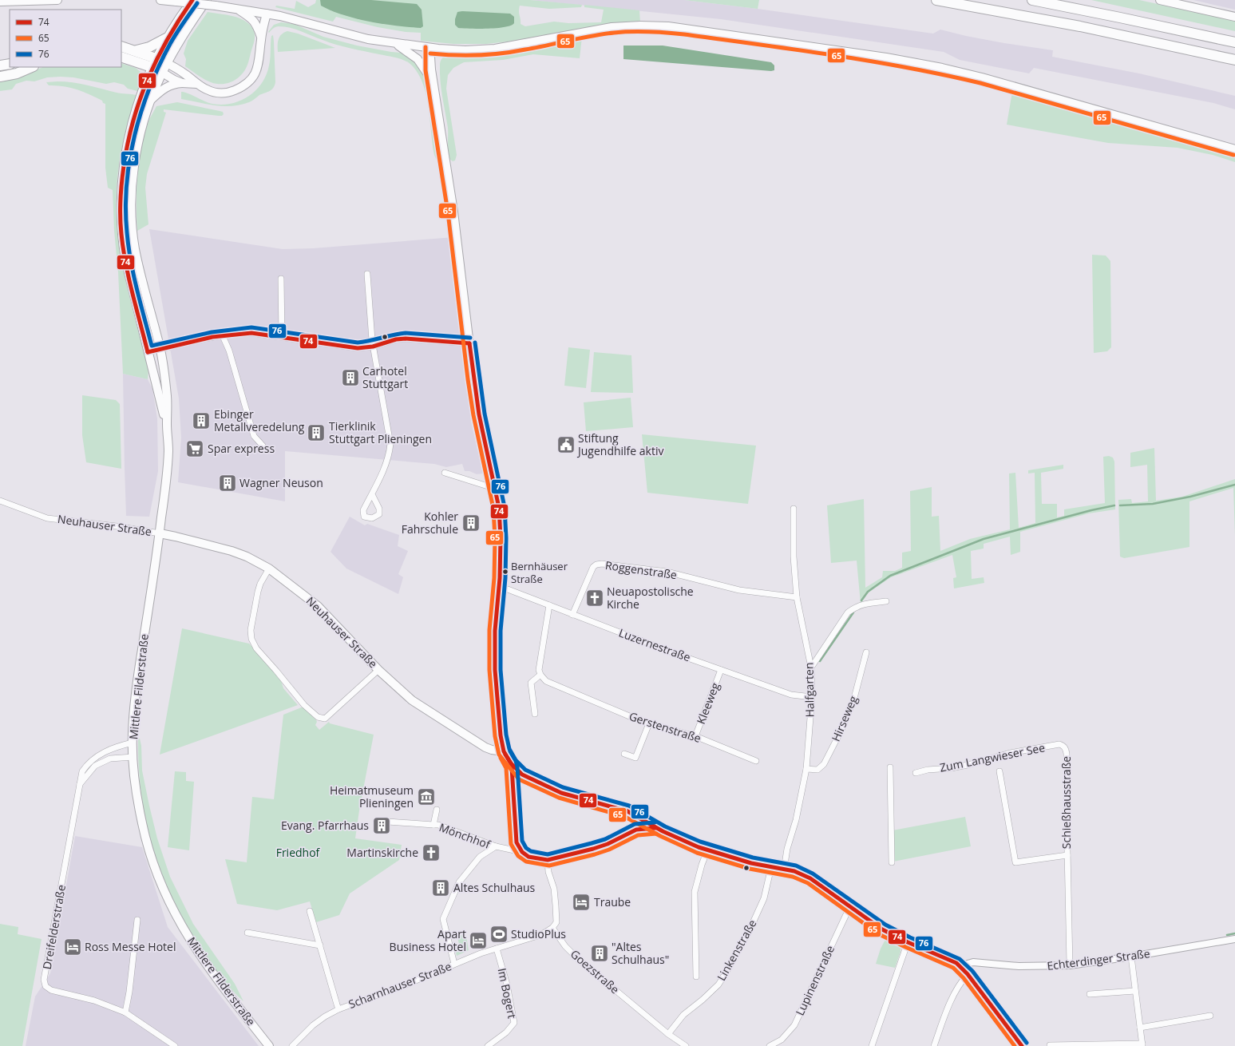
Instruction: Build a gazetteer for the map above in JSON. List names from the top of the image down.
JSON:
{
  "streets": {
    "main road": ["Neuhauser Straße", "Mittlere Filderstraße"],
    "street": [
      "Roggenstraße",
      "Luzernestraße",
      "Halfgarten",
      "Kleeweg",
      "Hirseweg",
      "Gerstenstraße",
      "Zum Langwieser See",
      "Schießhausstraße",
      "Mönchhof",
      "Dreifelderstraße",
      "Linkenstraße",
      "Echterdinger Straße",
      "Goezstraße",
      "Lupinenstraße",
      "Scharnhauser Straße",
      "Im Bogert"
    ]
  },
  "crossings": [
    ["Neuhauser Straße", "Mittlere Filderstraße"],
    ["Roggenstraße", "Luzernestraße"],
    ["Roggenstraße", "Halfgarten"],
    ["Luzernestraße", "Halfgarten"],
    ["Luzernestraße", "Kleeweg"],
    ["Mittlere Filderstraße", "Dreifelderstraße"],
    ["Halfgarten", "Hirseweg"],
    ["Kleeweg", "Gerstenstraße"],
    ["Zum Langwieser See", "Schießhausstraße"],
    ["Schießhausstraße", "Echterdinger Straße"],
    ["Linkenstraße", "Goezstraße"],
    ["Goezstraße", "Scharnhauser Straße"],
    ["Scharnhauser Straße", "Im Bogert"]
  ],
  "parks": ["Friedhof"],
  "places": {
    "building": [
      "Carhotel Stuttgart",
      "Ebinger Metallveredelung",
      "Tierklinik Stuttgart Plieningen",
      "Wagner Neuson",
      "Kohler Fahrschule",
      "Evang. Pfarrhaus",
      "Altes Schulhaus",
      "\"Altes Schulhaus\""
    ],
    "public building": ["Stiftung Jugendhilfe aktiv"],
    "supermarket": ["Spar express"],
    "other": ["Bernhäuser Straße"],
    "church": ["Neuapostolische Kirche", "Martinskirche"],
    "museum": ["Heimatmuseum Plieningen"],
    "hotel": ["Traube", "Apart Business Hotel", "Ross Messe Hotel"],
    "sports": ["StudioPlus"]
  },
  "lines": ["transit line 74", "transit line 76", "transit line 65"],
  "legend": ["74", "65", "76"]
}
